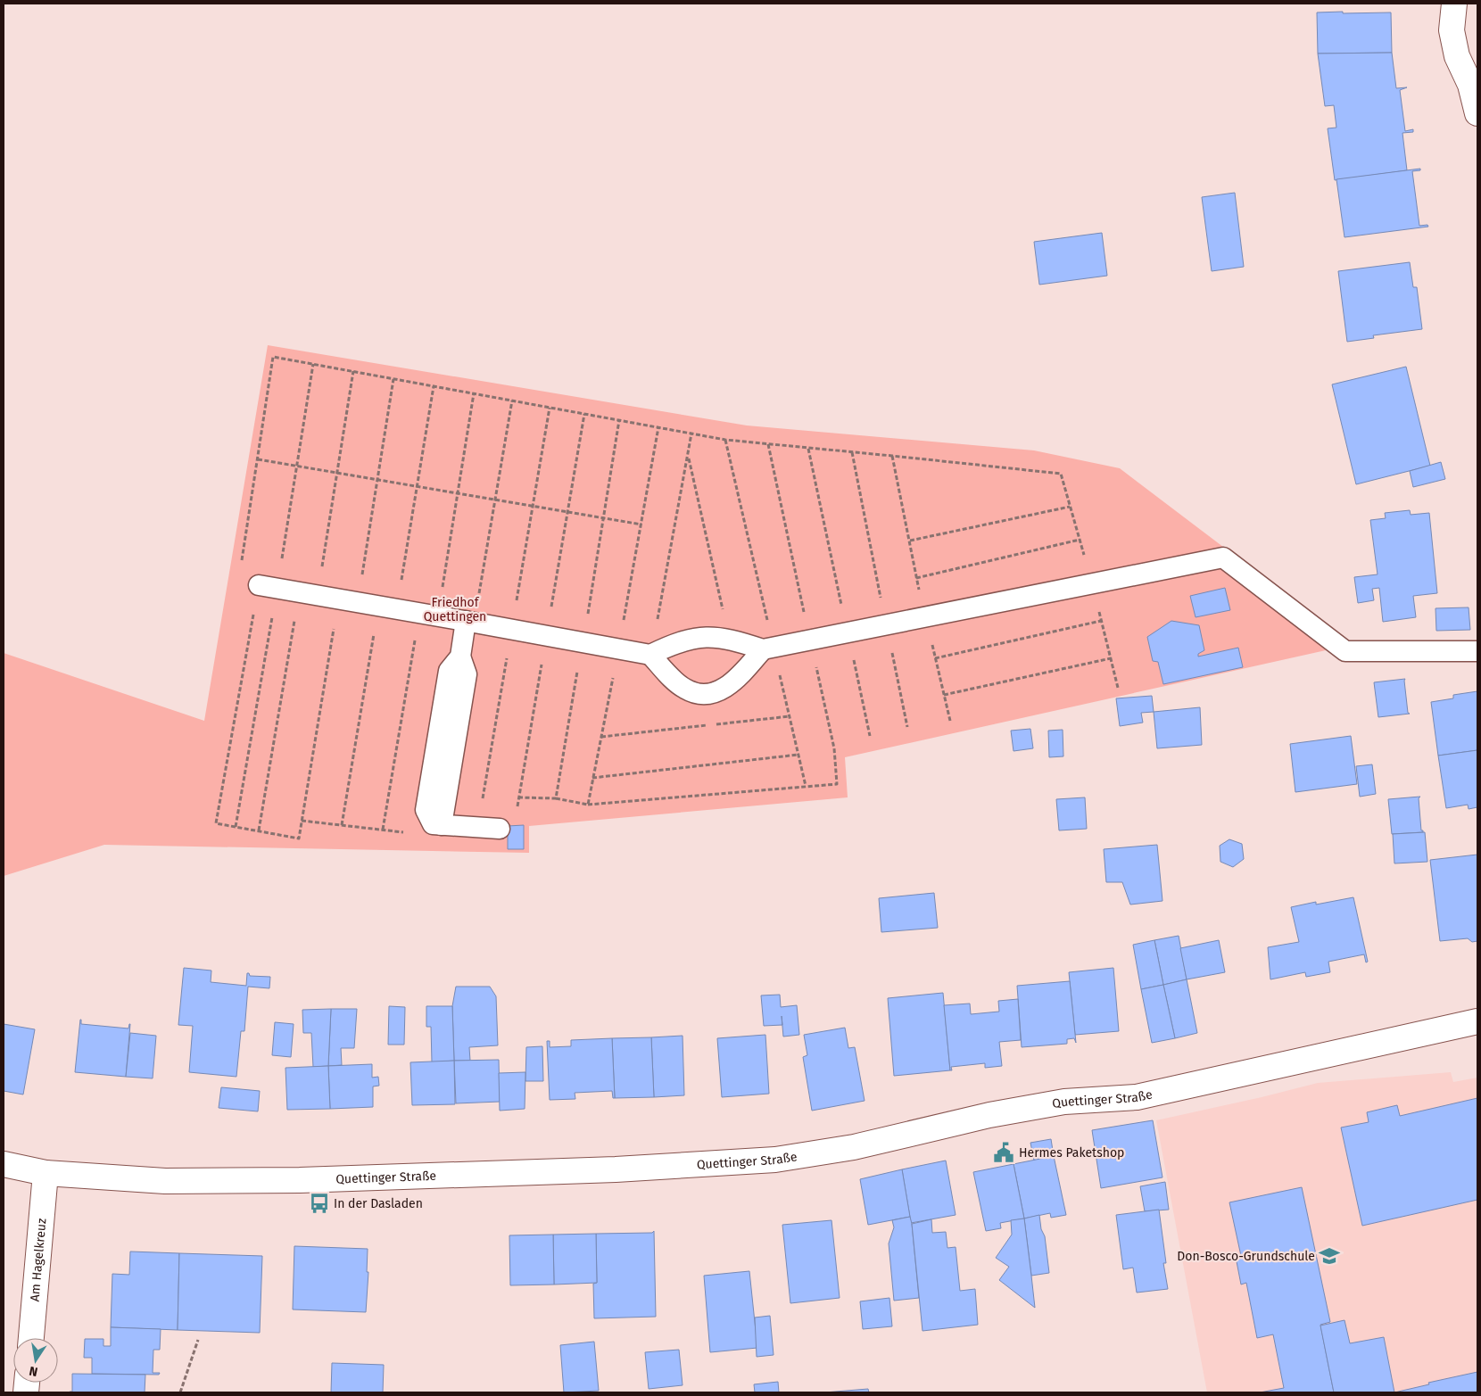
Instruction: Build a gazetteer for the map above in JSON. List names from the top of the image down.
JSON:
{
  "streets": {
    "street": ["Quettinger Straße", "Am Hagelkreuz"]
  },
  "crossings": [
    ["Quettinger Straße", "Am Hagelkreuz"]
  ],
  "parks": ["Friedhof Quettingen"],
  "places": {
    "public building": ["Hermes Paketshop"],
    "bus stop": ["In der Dasladen"],
    "school or university": ["Don-Bosco-Grundschule"]
  },
  "north": "bottom"
}
